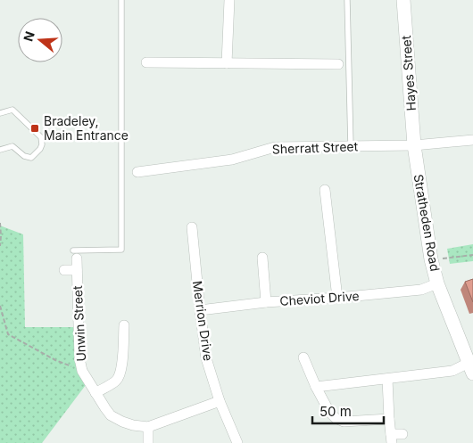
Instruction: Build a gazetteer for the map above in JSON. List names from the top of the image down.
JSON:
{
  "streets": {
    "street": [
      "Hayes Street",
      "Sherratt Street",
      "Stratheden Road",
      "Cheviot Drive",
      "Merrion Drive",
      "Unwin Street"
    ]
  },
  "crossings": [
    ["Hayes Street", "Sherratt Street"],
    ["Hayes Street", "Stratheden Road"],
    ["Sherratt Street", "Stratheden Road"],
    ["Stratheden Road", "Cheviot Drive"],
    ["Cheviot Drive", "Merrion Drive"]
  ],
  "places": {
    "transit": ["Bradeley, Main Entrance"]
  },
  "scale_bar": "50 m",
  "north": "left"
}
